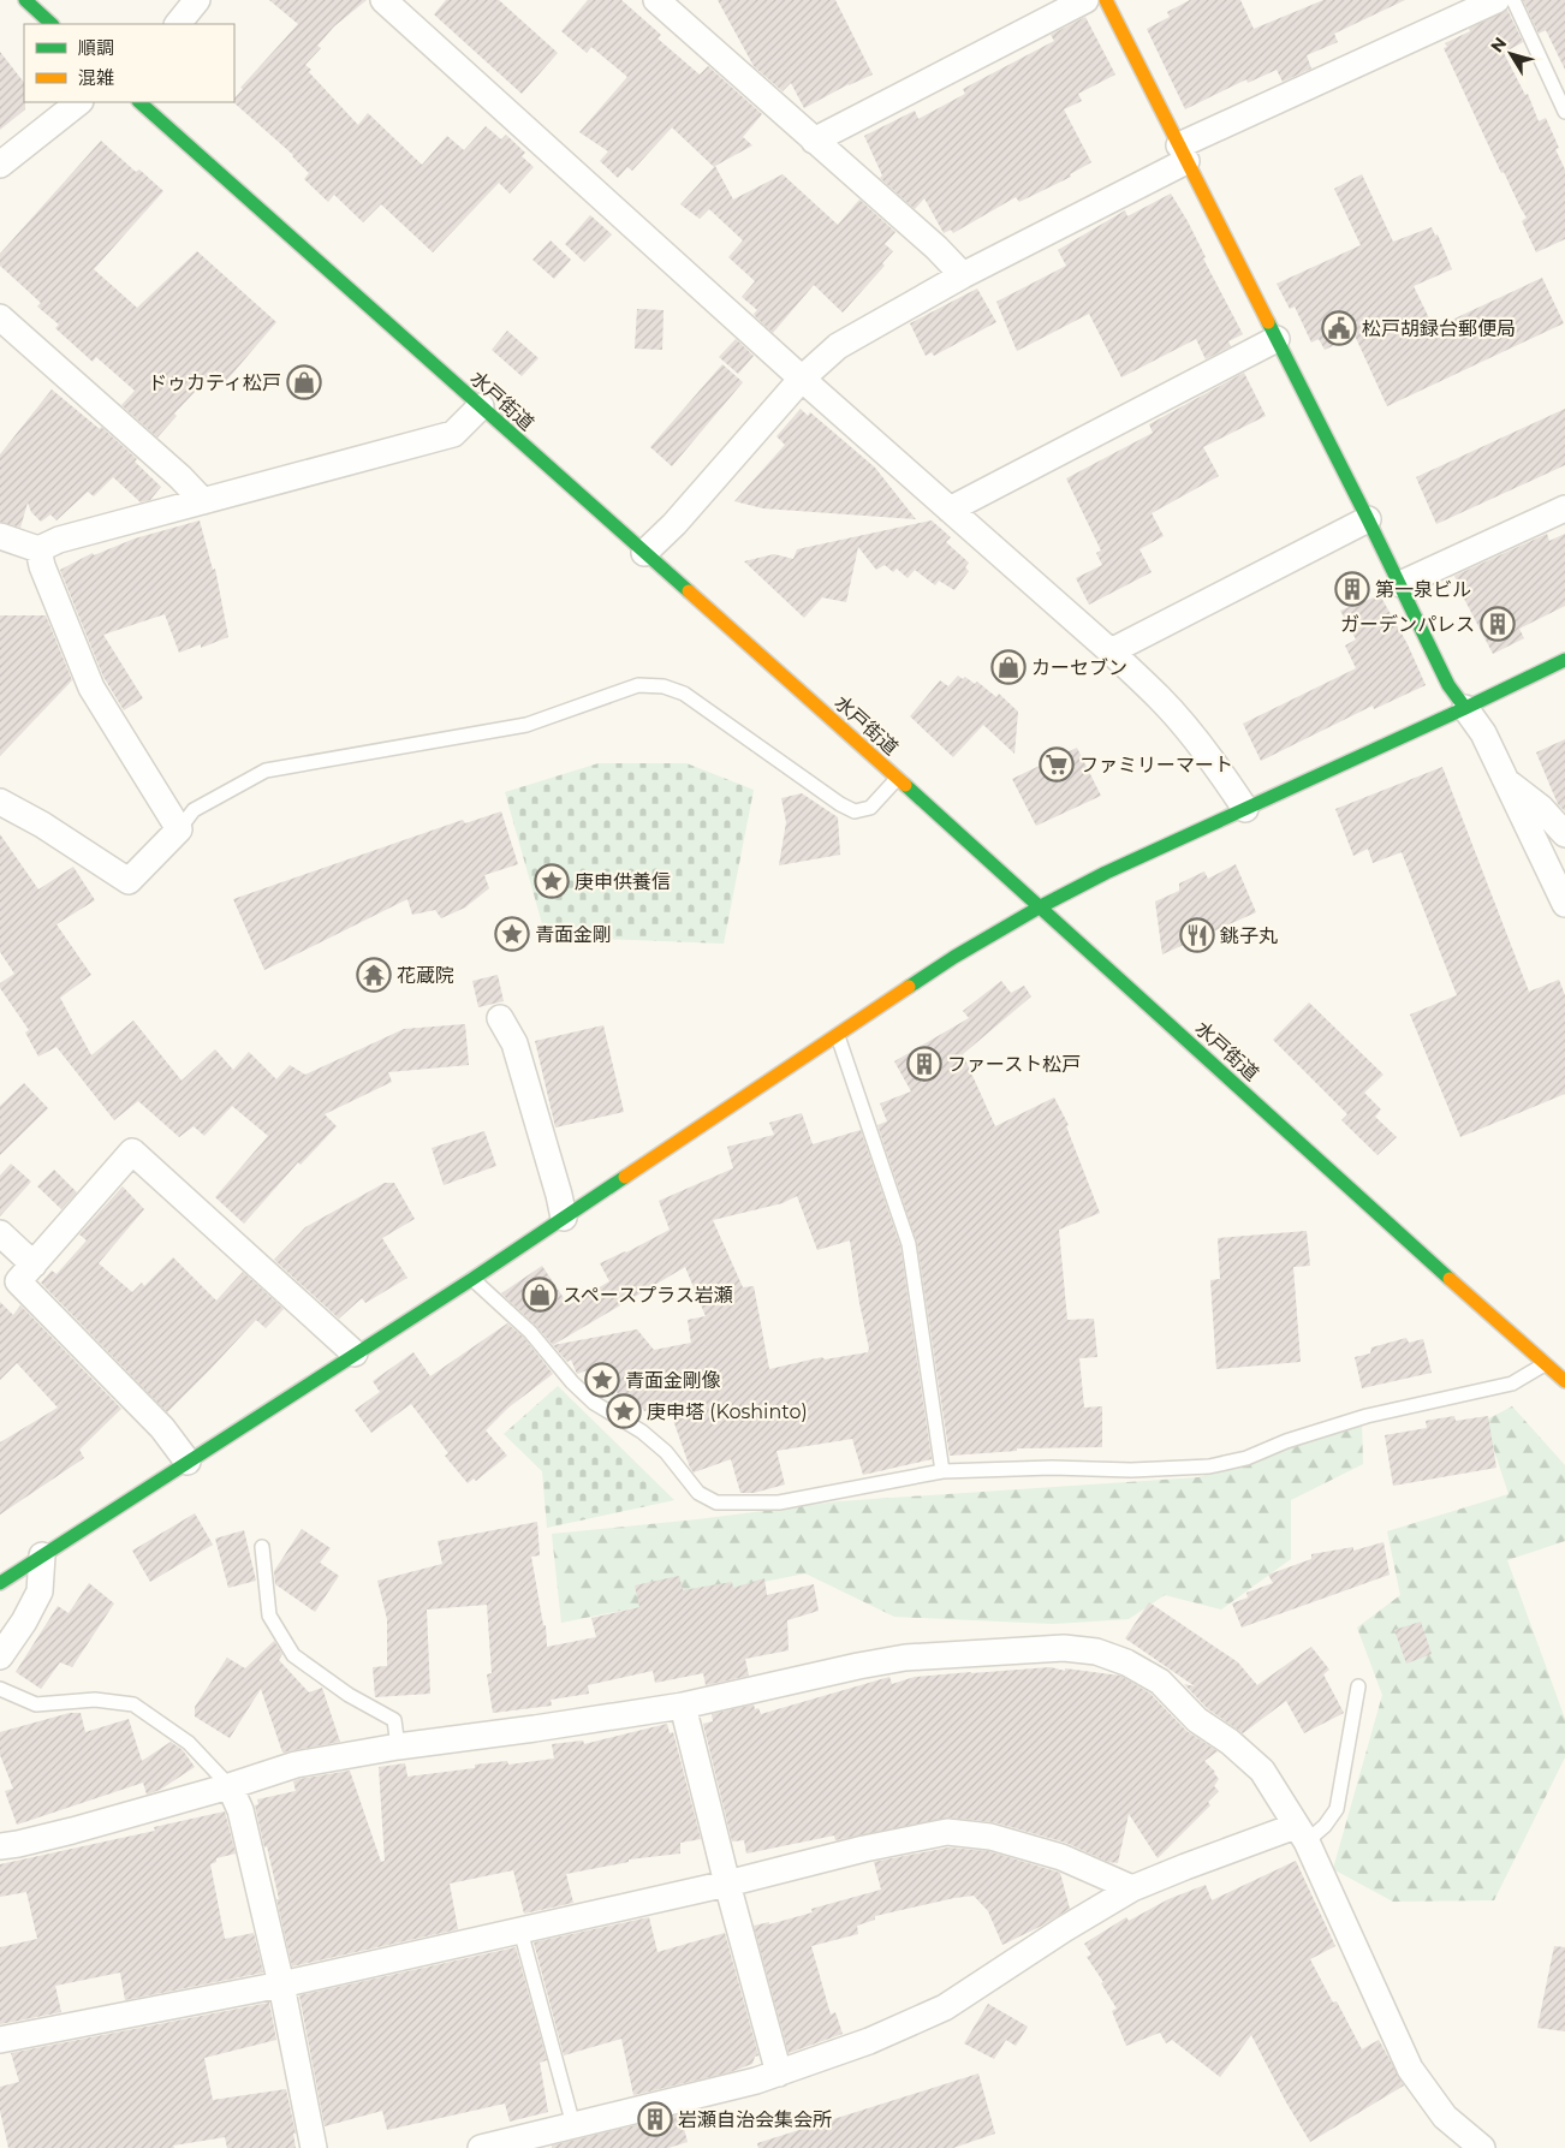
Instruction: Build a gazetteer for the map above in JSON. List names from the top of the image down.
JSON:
{
  "streets": {
    "main road": ["水戸街道"]
  },
  "places": {
    "public building": ["松戸胡録台郵便局"],
    "shop": ["ドゥカティ松戸", "カーセブン", "スペースプラス岩瀬"],
    "building": [
      "第一泉ビル",
      "ガーデンパレス",
      "ファースト松戸",
      "岩瀬自治会集会所"
    ],
    "supermarket": ["ファミリーマート"],
    "place": [
      "庚申供養信",
      "青面金剛",
      "青面金剛像",
      "庚申塔 (Koshinto)"
    ],
    "restaurant": ["銚子丸"],
    "temple": ["花蔵院"]
  },
  "legend": ["順調", "混雑"],
  "north": "top left"
}
